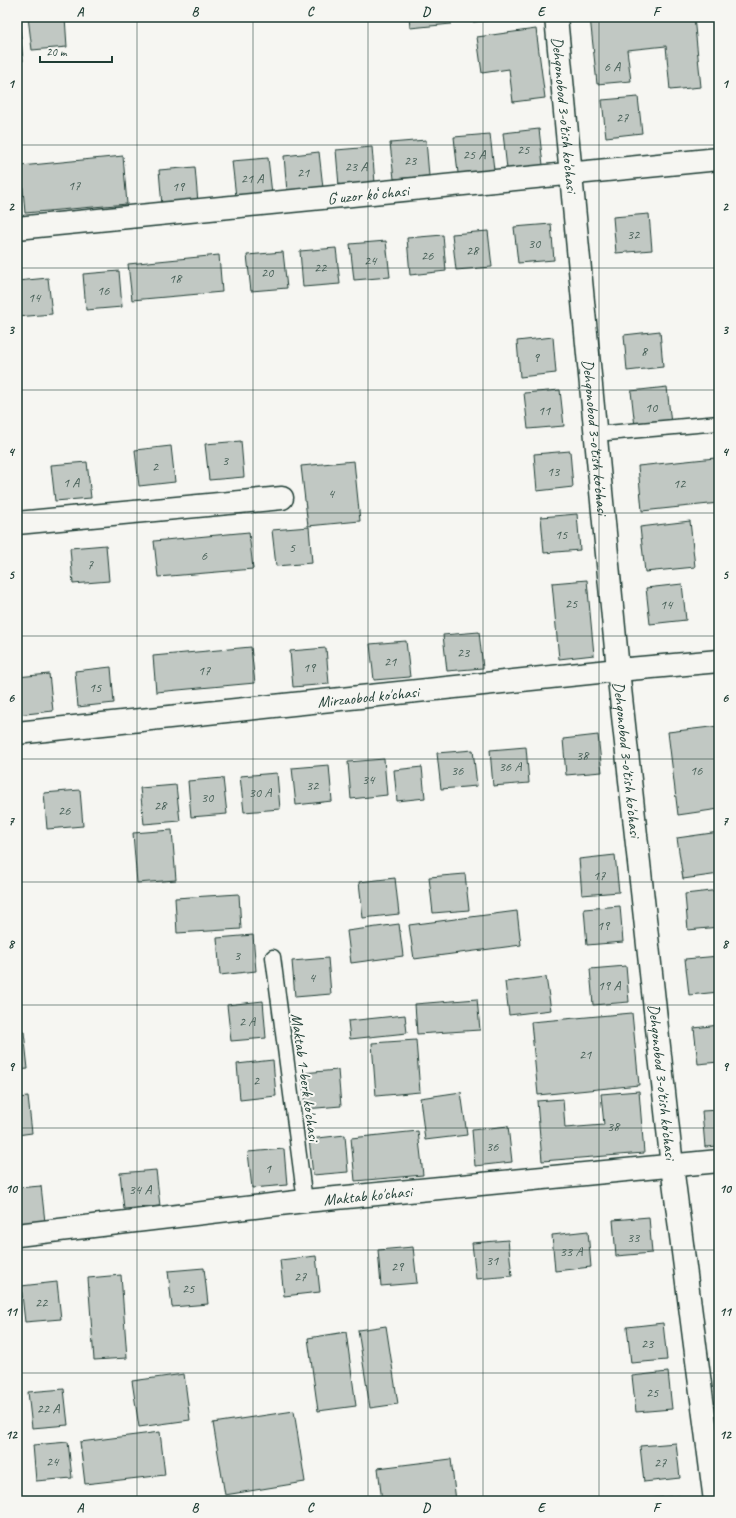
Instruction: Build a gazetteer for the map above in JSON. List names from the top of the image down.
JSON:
{
  "streets": {
    "street": [
      "Dehqonobod 3-o'tish ko'chasi",
      "Gʻuzor koʻchasi",
      "Mirzaobod ko'chasi",
      "Maktab ko'chasi"
    ],
    "lane": ["Maktab 1-berk ko'chasi"]
  },
  "crossings": [
    ["Dehqonobod 3-o'tish ko'chasi", "Gʻuzor koʻchasi"],
    ["Dehqonobod 3-o'tish ko'chasi", "Mirzaobod ko'chasi"],
    ["Dehqonobod 3-o'tish ko'chasi", "Maktab ko'chasi"],
    ["Maktab 1-berk ko'chasi", "Maktab ko'chasi"]
  ],
  "house_numbers": [
    "6 A",
    "27",
    "25",
    "25 A",
    "23",
    "23 A",
    "21",
    "21 A",
    "17",
    "19",
    "32",
    "30",
    "28",
    "26",
    "24",
    "22",
    "20",
    "18",
    "16",
    "14",
    "8",
    "9",
    "10",
    "11",
    "3",
    "2",
    "13",
    "1 A",
    "12",
    "4",
    "15",
    "5",
    "6",
    "7",
    "25",
    "14",
    "23",
    "21",
    "19",
    "17",
    "15",
    "38",
    "36 А",
    "36",
    "16",
    "34",
    "32",
    "30 А",
    "30",
    "28",
    "26",
    "17",
    "19",
    "3",
    "4",
    "19 A",
    "2 А",
    "21",
    "2",
    "38",
    "36",
    "1",
    "34 A",
    "33",
    "33 А",
    "31",
    "29",
    "27",
    "25",
    "22",
    "23",
    "25",
    "22 A",
    "24",
    "27"
  ],
  "scale_bar": "20 m",
  "grid": {
    "columns": [
      "A",
      "B",
      "C",
      "D",
      "E",
      "F"
    ],
    "rows": [
      "1",
      "2",
      "3",
      "4",
      "5",
      "6",
      "7",
      "8",
      "9",
      "10",
      "11",
      "12"
    ]
  }
}
